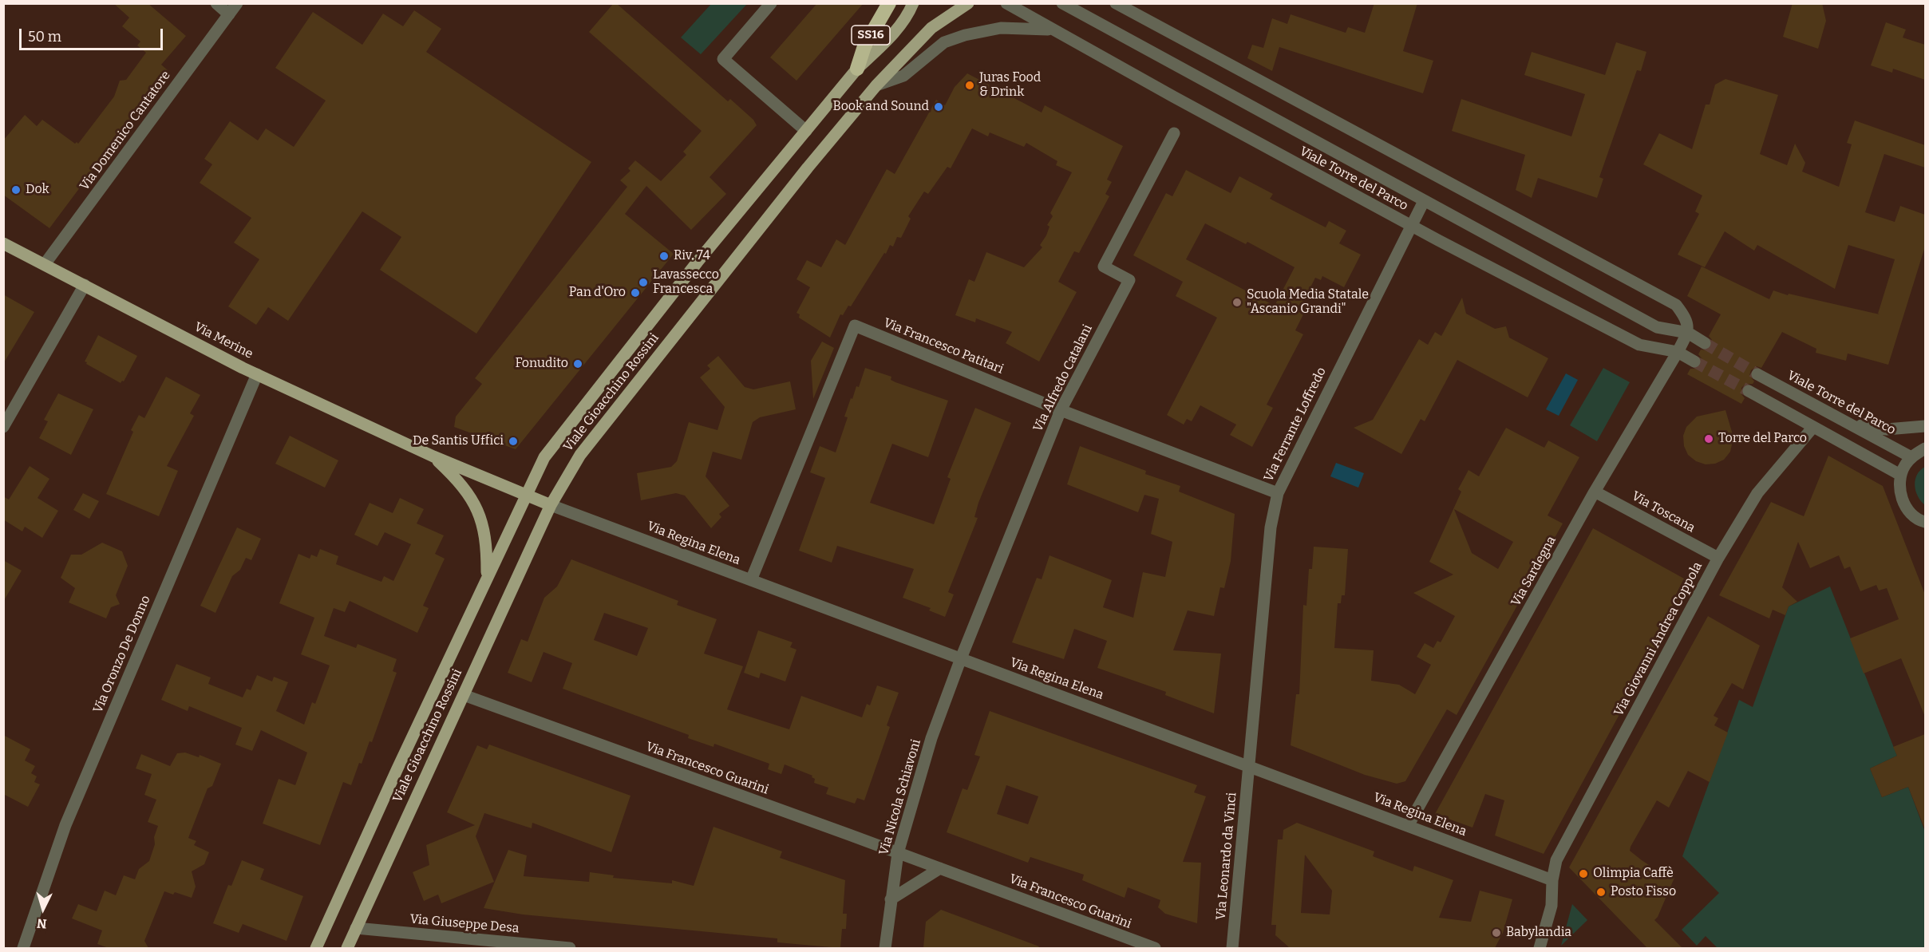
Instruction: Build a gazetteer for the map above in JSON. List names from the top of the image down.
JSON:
{
  "streets": {
    "highway": ["SS16"],
    "main road": ["Via Merine", "Viale Gioacchino Rossini"],
    "street": [
      "Via Domenico Cantatore",
      "Viale Torre del Parco",
      "Via Francesco Patitari",
      "Via Alfredo Catalani",
      "Via Ferrante Loffredo",
      "Via Toscana",
      "Via Regina Elena",
      "Via Sardegna",
      "Via Giovanni Andrea Coppola",
      "Via Oronzo De Donno",
      "Via Francesco Guarini",
      "Via Nicola Schiavoni",
      "Via Leonardo da Vinci",
      "Via Giuseppe Desa"
    ]
  },
  "crossings": [
    ["SS16", "Viale Gioacchino Rossini"],
    ["Via Domenico Cantatore", "Via Merine"],
    ["Viale Torre del Parco", "Via Ferrante Loffredo"],
    ["Viale Torre del Parco", "Via Sardegna"],
    ["Via Merine", "Viale Gioacchino Rossini"],
    ["Via Merine", "Via Regina Elena"],
    ["Via Merine", "Via Oronzo De Donno"],
    ["Via Francesco Patitari", "Via Alfredo Catalani"],
    ["Via Francesco Patitari", "Via Ferrante Loffredo"],
    ["Via Francesco Patitari", "Via Regina Elena"],
    ["Via Alfredo Catalani", "Via Regina Elena"],
    ["Via Alfredo Catalani", "Via Nicola Schiavoni"],
    ["Viale Gioacchino Rossini", "Via Regina Elena"],
    ["Viale Gioacchino Rossini", "Via Francesco Guarini"],
    ["Viale Gioacchino Rossini", "Via Giuseppe Desa"],
    ["Via Ferrante Loffredo", "Via Regina Elena"],
    ["Via Ferrante Loffredo", "Via Leonardo da Vinci"],
    ["Via Toscana", "Via Sardegna"],
    ["Via Toscana", "Via Giovanni Andrea Coppola"],
    ["Via Regina Elena", "Via Sardegna"],
    ["Via Regina Elena", "Via Giovanni Andrea Coppola"],
    ["Via Regina Elena", "Via Nicola Schiavoni"],
    ["Via Regina Elena", "Via Leonardo da Vinci"],
    ["Via Francesco Guarini", "Via Nicola Schiavoni"]
  ],
  "places": [
    "Juras Food & Drink",
    "Book and Sound",
    "Dok",
    "Riv. 74",
    "Lavassecco Francesca",
    "Pan d'Oro",
    "Scuola Media Statale \"Ascanio Grandi\"",
    "Fonudito",
    "Torre del Parco",
    "De Santis Uffici",
    "Olimpia Caffè",
    "Posto Fisso",
    "Babylandia"
  ],
  "scale_bar": "50 m",
  "north": "bottom"
}
